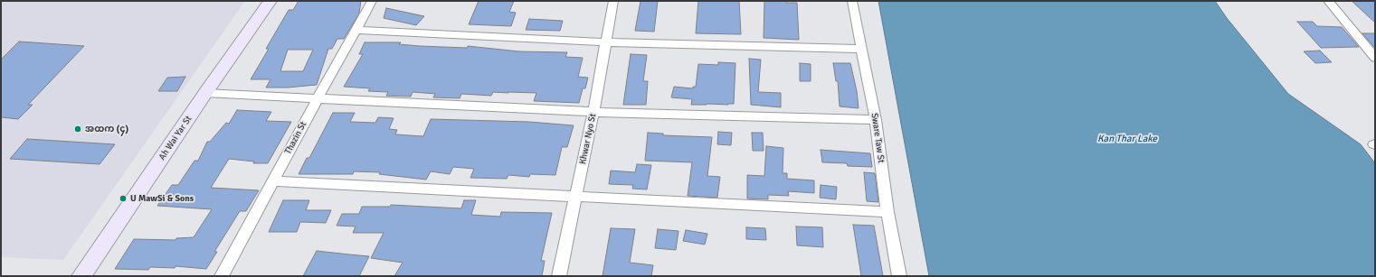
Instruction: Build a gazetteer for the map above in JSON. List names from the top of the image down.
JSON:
{
  "streets": {
    "street": [
      "Ah Wai Yar St",
      "Thazin St",
      "Sware Taw St",
      "Khwar Nyo St"
    ]
  },
  "water": ["Kan Thar Lake"],
  "places": ["အထက (၄)", "U MawSi & Sons"]
}
